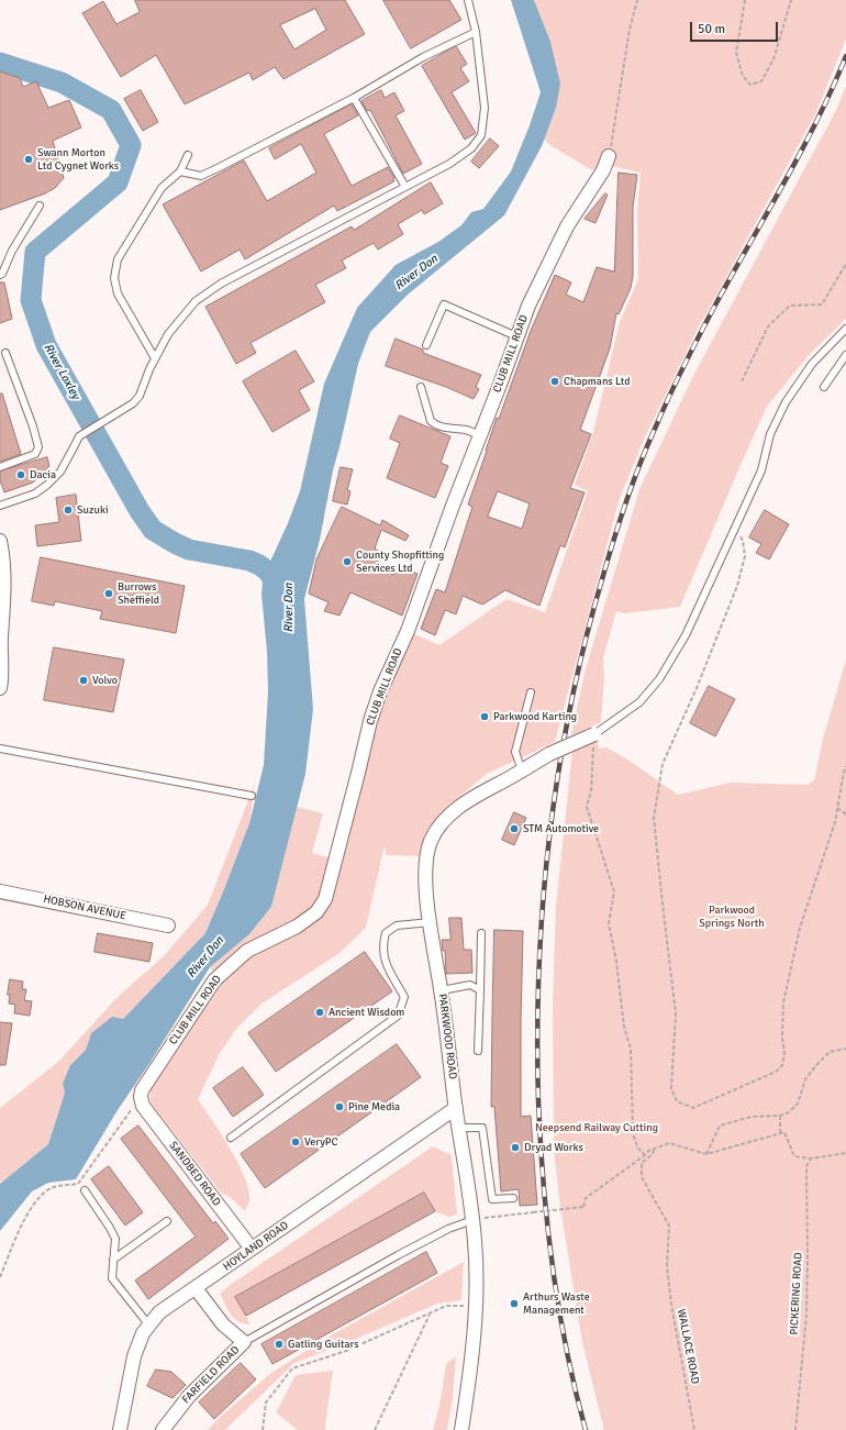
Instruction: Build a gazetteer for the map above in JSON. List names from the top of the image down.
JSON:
{
  "streets": {
    "street": [
      "CLUB MILL ROAD",
      "HOBSON AVENUE",
      "PARKWOOD ROAD",
      "SANDBED ROAD",
      "HOYLAND ROAD",
      "FARFIELD ROAD"
    ],
    "path": ["PICKERING ROAD", "WALLACE ROAD"]
  },
  "crossings": [
    ["CLUB MILL ROAD", "SANDBED ROAD"],
    ["PARKWOOD ROAD", "HOYLAND ROAD"],
    ["SANDBED ROAD", "HOYLAND ROAD"]
  ],
  "water": ["River Don", "River Loxley"],
  "parks": ["Parkwood Springs North", "Neepsend Railway Cutting"],
  "places": [
    "Swann Morton Ltd Cygnet Works",
    "Chapmans Ltd",
    "Dacia",
    "Suzuki",
    "County Shopfitting Services Ltd",
    "Burrows Sheffield",
    "Volvo",
    "Parkwood Karting",
    "STM Automotive",
    "Ancient Wisdom",
    "Pine Media",
    "VeryPC",
    "Dryad Works",
    "Arthurs Waste Management",
    "Gatling Guitars"
  ],
  "scale_bar": "50 m"
}
